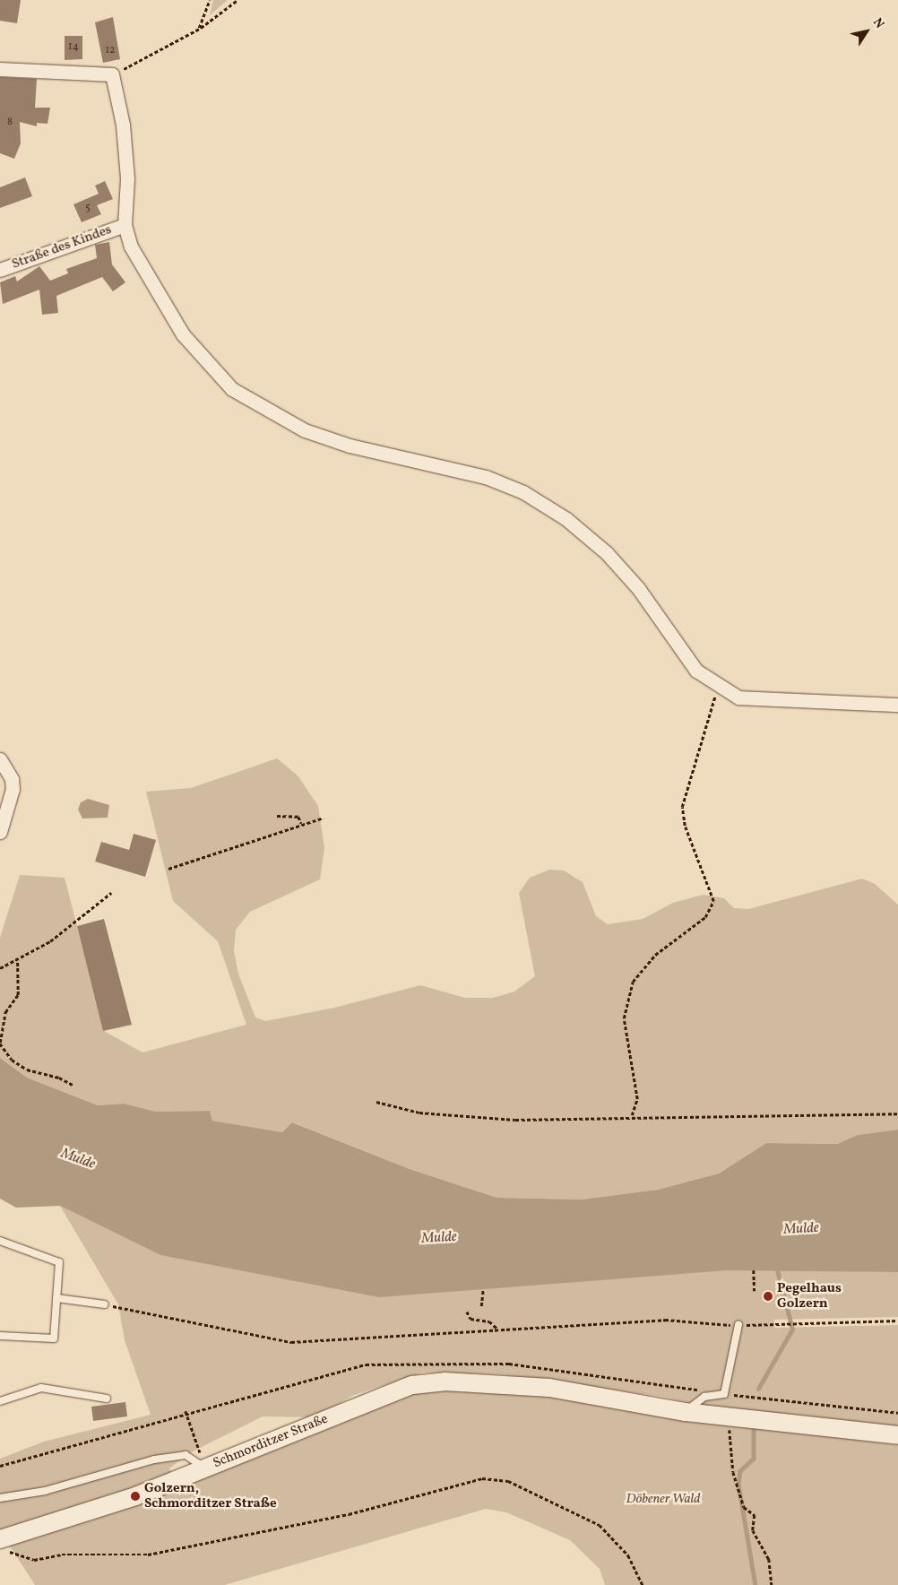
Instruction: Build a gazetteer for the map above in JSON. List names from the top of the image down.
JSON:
{
  "streets": {
    "main road": ["Schmorditzer Straße"],
    "street": ["Straße des Kindes"]
  },
  "water": ["Mulde"],
  "parks": ["Döbener Wald"],
  "places": ["Pegelhaus Golzern", "Golzern, Schmorditzer Straße"],
  "house_numbers": [
    "14",
    "12",
    "8",
    "5"
  ],
  "north": "top right"
}
